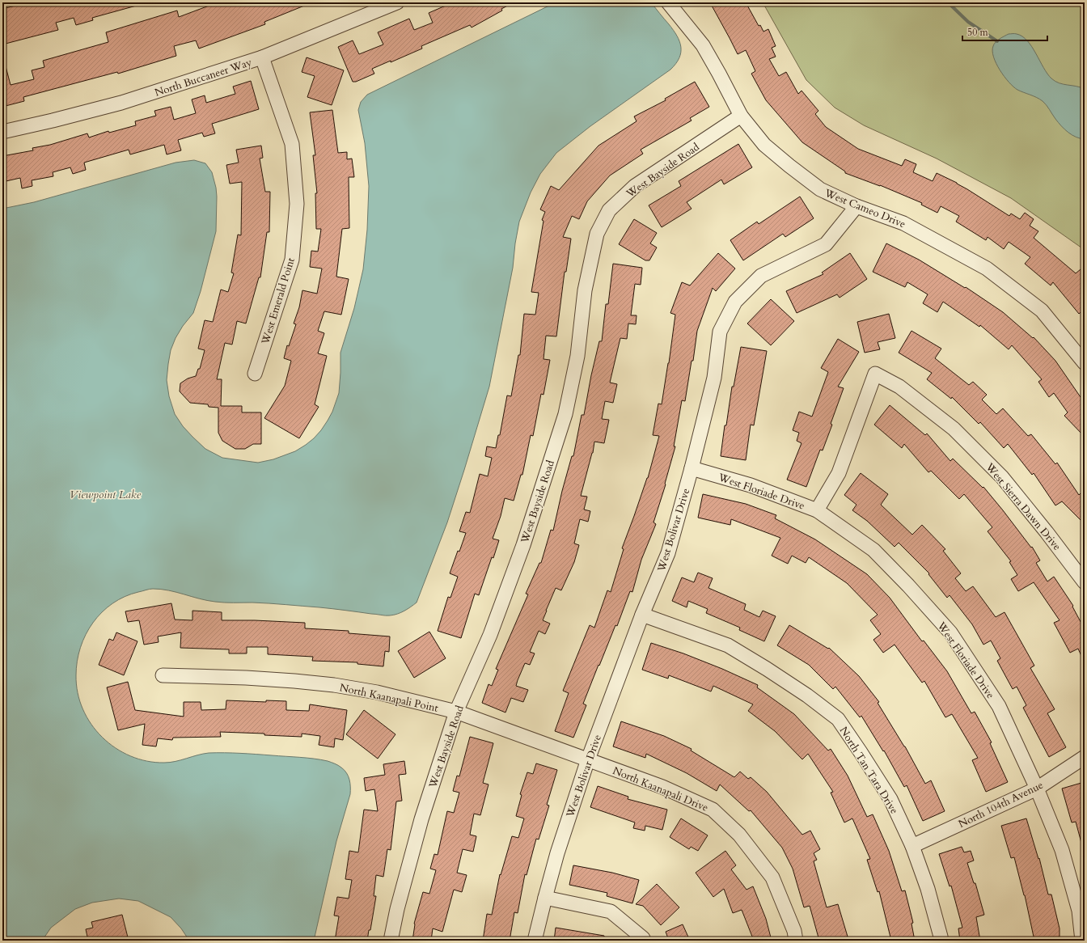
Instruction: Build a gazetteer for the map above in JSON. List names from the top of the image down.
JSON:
{
  "streets": {
    "street": [
      "North Buccaneer Way",
      "West Bayside Road",
      "West Cameo Drive",
      "West Emerald Point",
      "West Floriade Drive",
      "West Sierra Dawn Drive",
      "West Bolivar Drive",
      "North Kaanapali Point",
      "North Tan Tara Drive",
      "North Kaanapali Drive",
      "North 104th Avenue"
    ]
  },
  "crossings": [
    ["North Buccaneer Way", "West Emerald Point"],
    ["West Bayside Road", "West Cameo Drive"],
    ["West Bayside Road", "North Kaanapali Point"],
    ["West Cameo Drive", "West Bolivar Drive"],
    ["West Floriade Drive", "West Sierra Dawn Drive"],
    ["West Floriade Drive", "West Bolivar Drive"],
    ["West Floriade Drive", "North 104th Avenue"],
    ["West Bolivar Drive", "North Kaanapali Point"],
    ["West Bolivar Drive", "North Tan Tara Drive"],
    ["West Bolivar Drive", "North Kaanapali Drive"],
    ["North Kaanapali Point", "North Kaanapali Drive"],
    ["North Tan Tara Drive", "North 104th Avenue"]
  ],
  "water": ["Viewpoint Lake"],
  "scale_bar": "50 m"
}
